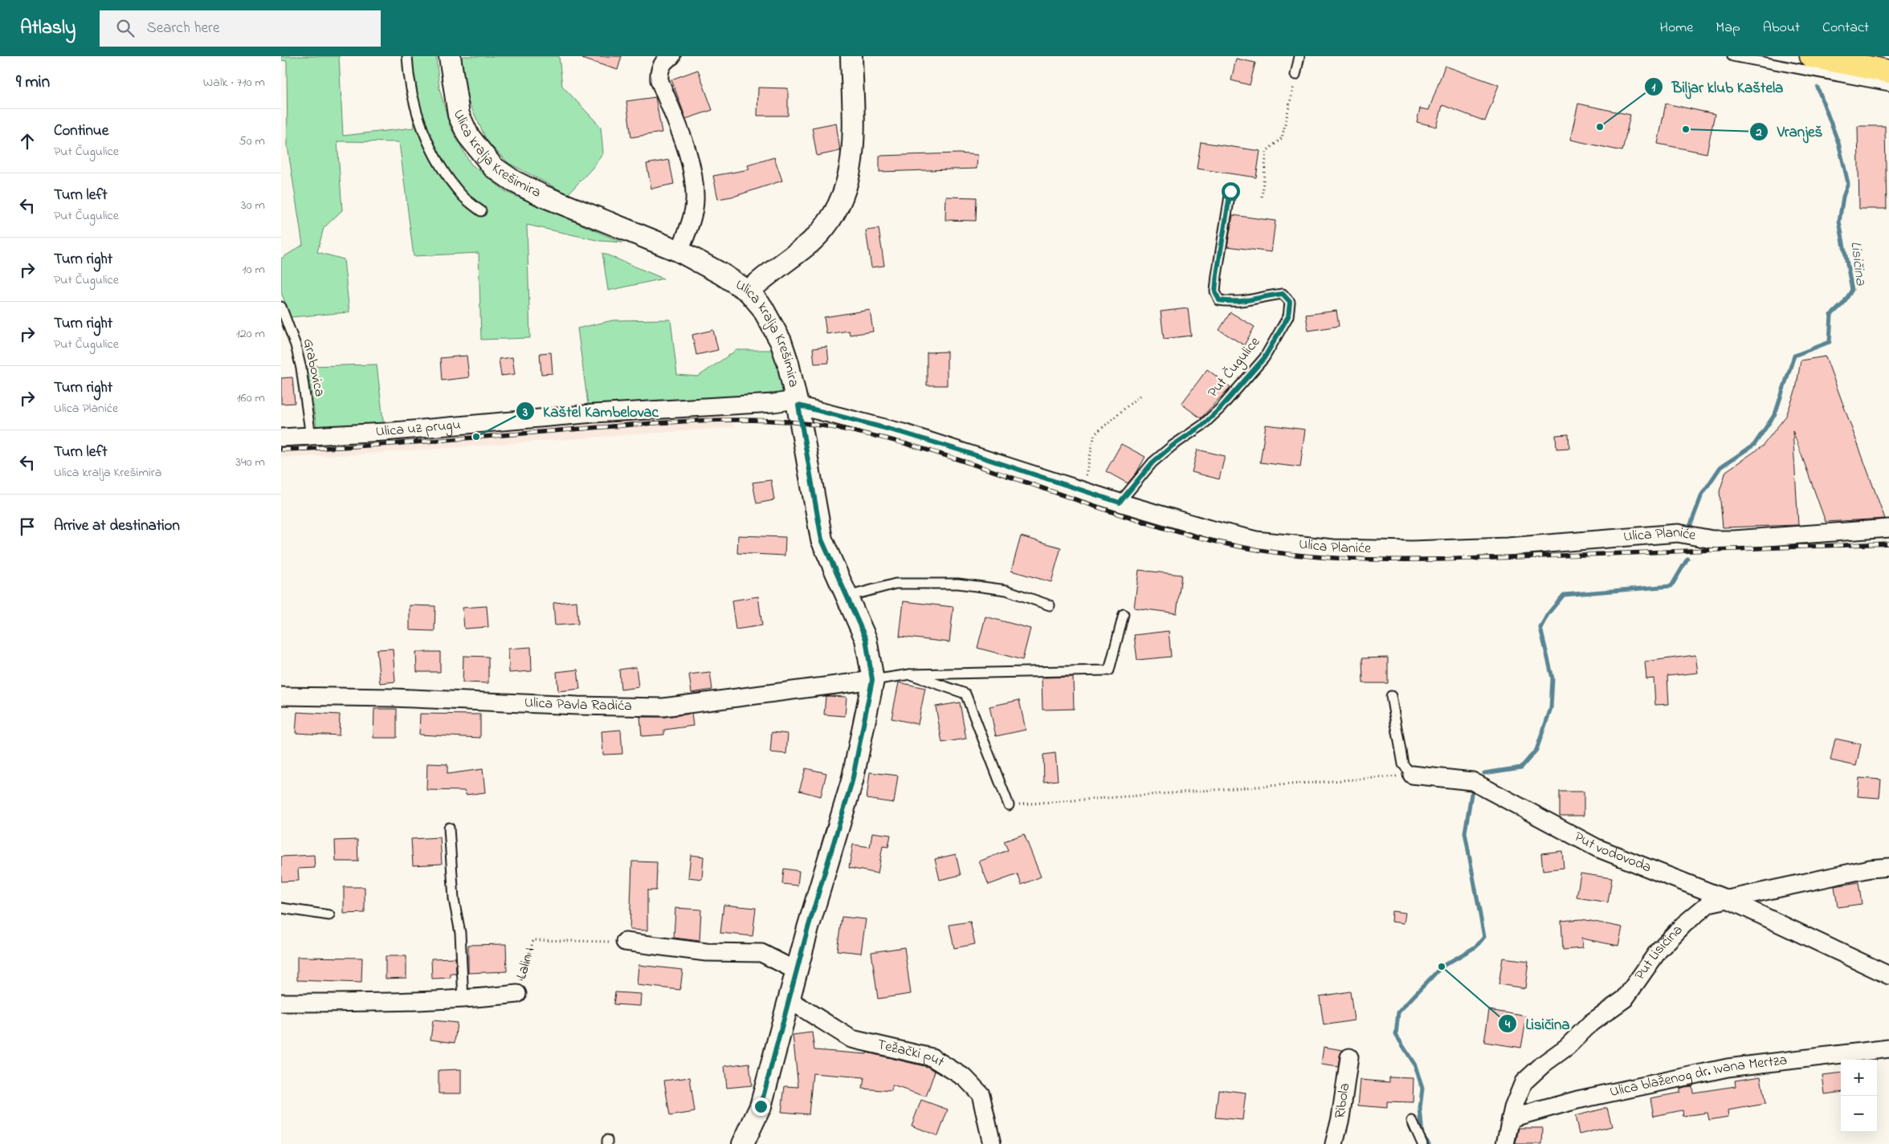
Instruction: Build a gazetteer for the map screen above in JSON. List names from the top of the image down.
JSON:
{
  "streets": {
    "street": [
      "Ulica kralja Krešimira",
      "Ulica uz prugu",
      "Ulica Planiće",
      "Ulica Pavla Radića",
      "Put vodovoda",
      "Put Lisičina",
      "Lalin I",
      "Težački put",
      "Ulica blaženog dr. Ivana Mertza",
      "Ribola"
    ],
    "lane": ["Grabovica", "Put Čugulice"]
  },
  "crossings": [
    ["Ulica kralja Krešimira", "Ulica uz prugu"],
    ["Ulica kralja Krešimira", "Ulica Planiće"],
    ["Ulica kralja Krešimira", "Ulica Pavla Radića"],
    ["Ulica kralja Krešimira", "Težački put"],
    ["Grabovica", "Ulica uz prugu"],
    ["Put Čugulice", "Ulica Planiće"],
    ["Ulica uz prugu", "Ulica Planiće"],
    ["Put vodovoda", "Put Lisičina"],
    ["Put Lisičina", "Ulica blaženog dr. Ivana Mertza"]
  ],
  "water": ["Lisičina"],
  "places": [
    "Biljar klub Kaštela",
    "Vranješ",
    "Kaštel Kambelovac",
    "Lisičina"
  ],
  "page": {
    "header": "Atlasly",
    "search": "Search here",
    "nav": [
      "Home",
      "Map",
      "About",
      "Contact"
    ],
    "heading": ["9 min", "Walk · 710 m"],
    "list": [
      ["Continue", "Put Čugulice", "50 m"],
      ["Turn left", "Put Čugulice", "30 m"],
      ["Turn right", "Put Čugulice", "10 m"],
      ["Turn right", "Put Čugulice", "120 m"],
      ["Turn right", "Ulica Planiće", "160 m"],
      ["Turn left", "Ulica kralja Krešimira", "340 m"],
      "Arrive at destination"
    ],
    "map_buttons": ["+", "−"]
  }
}
